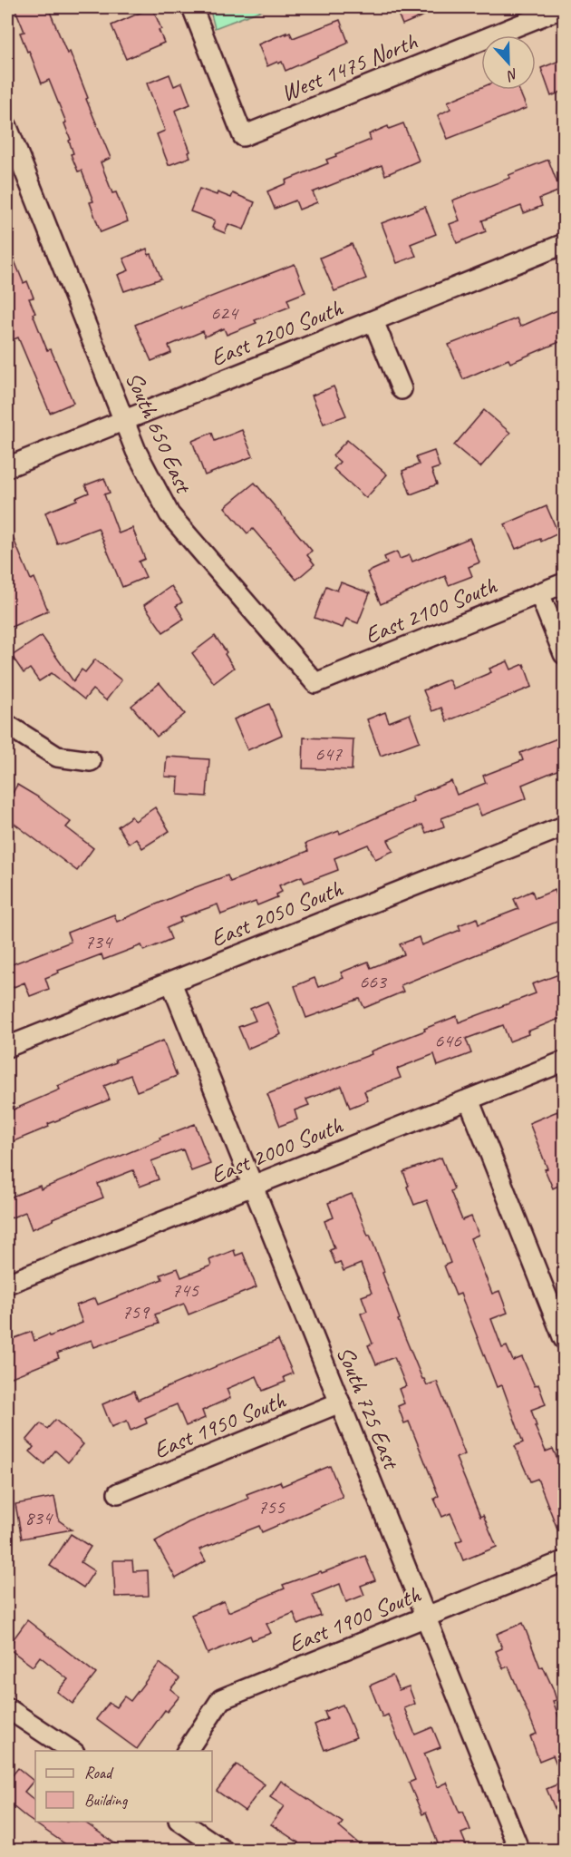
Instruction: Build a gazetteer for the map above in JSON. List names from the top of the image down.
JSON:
{
  "streets": {
    "street": [
      "West 1475 North",
      "East 2200 South",
      "South 650 East",
      "East 2100 South",
      "East 2050 South",
      "East 2000 South",
      "South 725 East",
      "East 1950 South",
      "East 1900 South"
    ]
  },
  "crossings": [
    ["East 2200 South", "South 650 East"],
    ["South 650 East", "East 2100 South"],
    ["East 2050 South", "South 725 East"],
    ["East 2000 South", "South 725 East"],
    ["South 725 East", "East 1950 South"],
    ["South 725 East", "East 1900 South"]
  ],
  "house_numbers": [
    "624",
    "647",
    "734",
    "663",
    "646",
    "745",
    "759",
    "755",
    "834"
  ],
  "legend": ["Road", "Building"],
  "north": "bottom"
}
